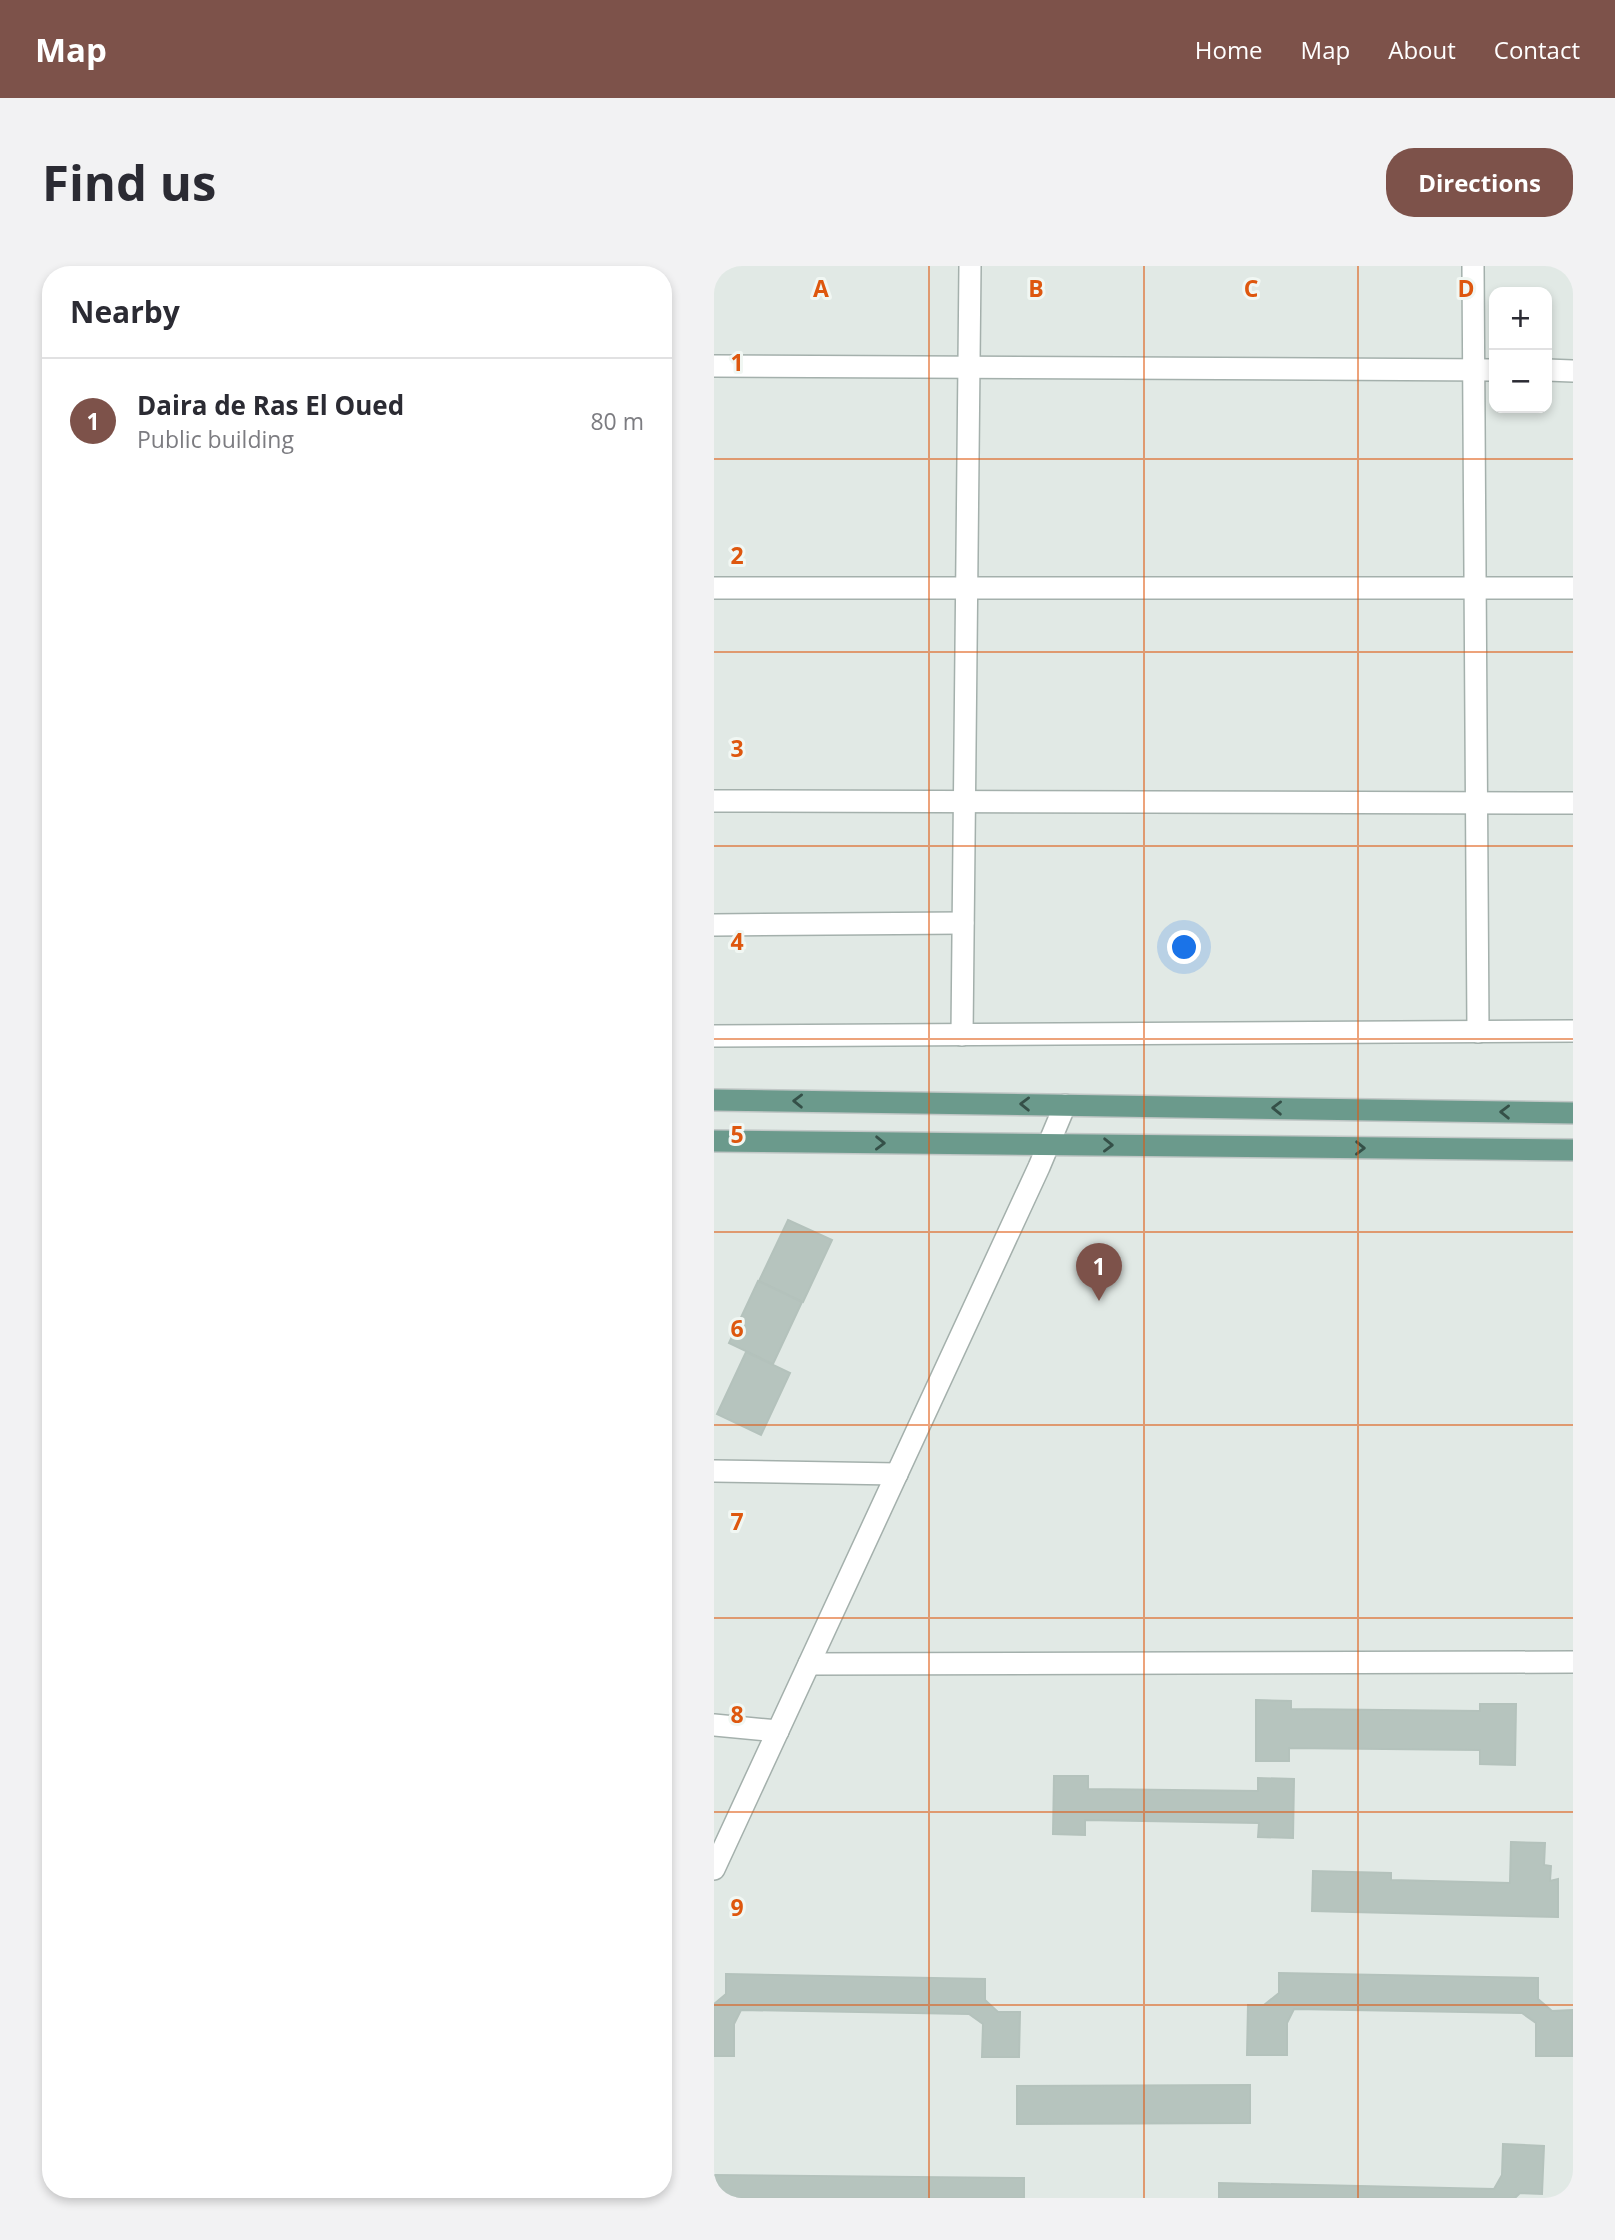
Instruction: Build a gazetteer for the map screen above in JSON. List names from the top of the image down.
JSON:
{
  "page": {
    "header": "Map",
    "nav": [
      "Home",
      "Map",
      "About",
      "Contact"
    ],
    "buttons": "Directions",
    "title": "Find us",
    "heading": "Nearby",
    "map_buttons": ["+", "−"],
    "list": [
      {
        "mark": "1",
        "name": "Daira de Ras El Oued",
        "note": "Public building",
        "value": "80 m"
      }
    ],
    "pins": "1"
  },
  "grid": {
    "columns": [
      "A",
      "B",
      "C",
      "D"
    ],
    "rows": [
      "1",
      "2",
      "3",
      "4",
      "5",
      "6",
      "7",
      "8",
      "9"
    ]
  }
}
